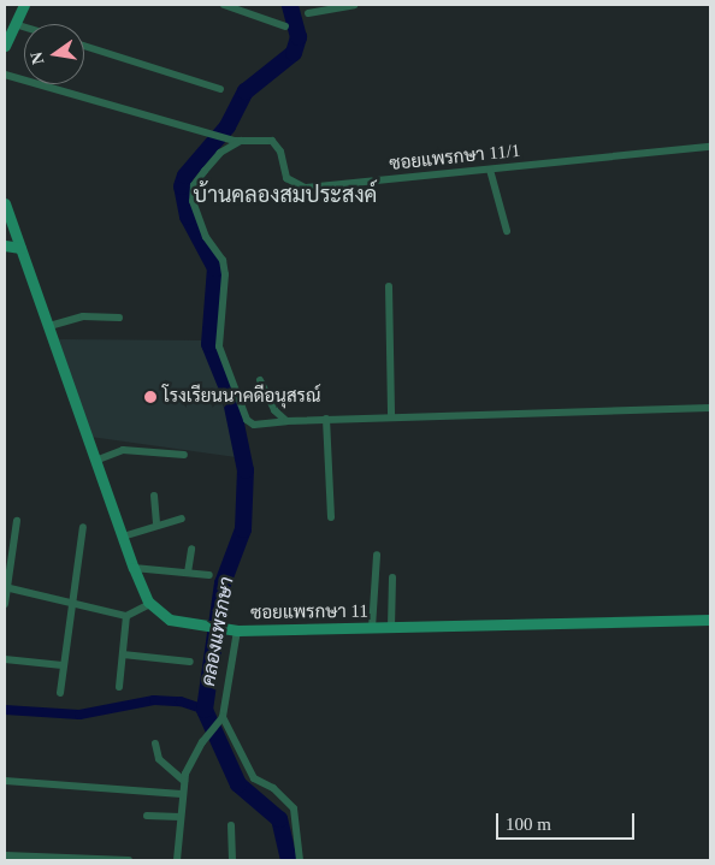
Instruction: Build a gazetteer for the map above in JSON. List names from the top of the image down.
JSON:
{
  "streets": {
    "street": ["ซอยแพรกษา 11/1", "ซอยแพรกษา 11"]
  },
  "districts": ["บ้านคลองสมประสงค์"],
  "water": ["คลองแพรกษา"],
  "places": ["โรงเรียนนาคดีอนุสรณ์"],
  "scale_bar": "100 m",
  "north": "left"
}
